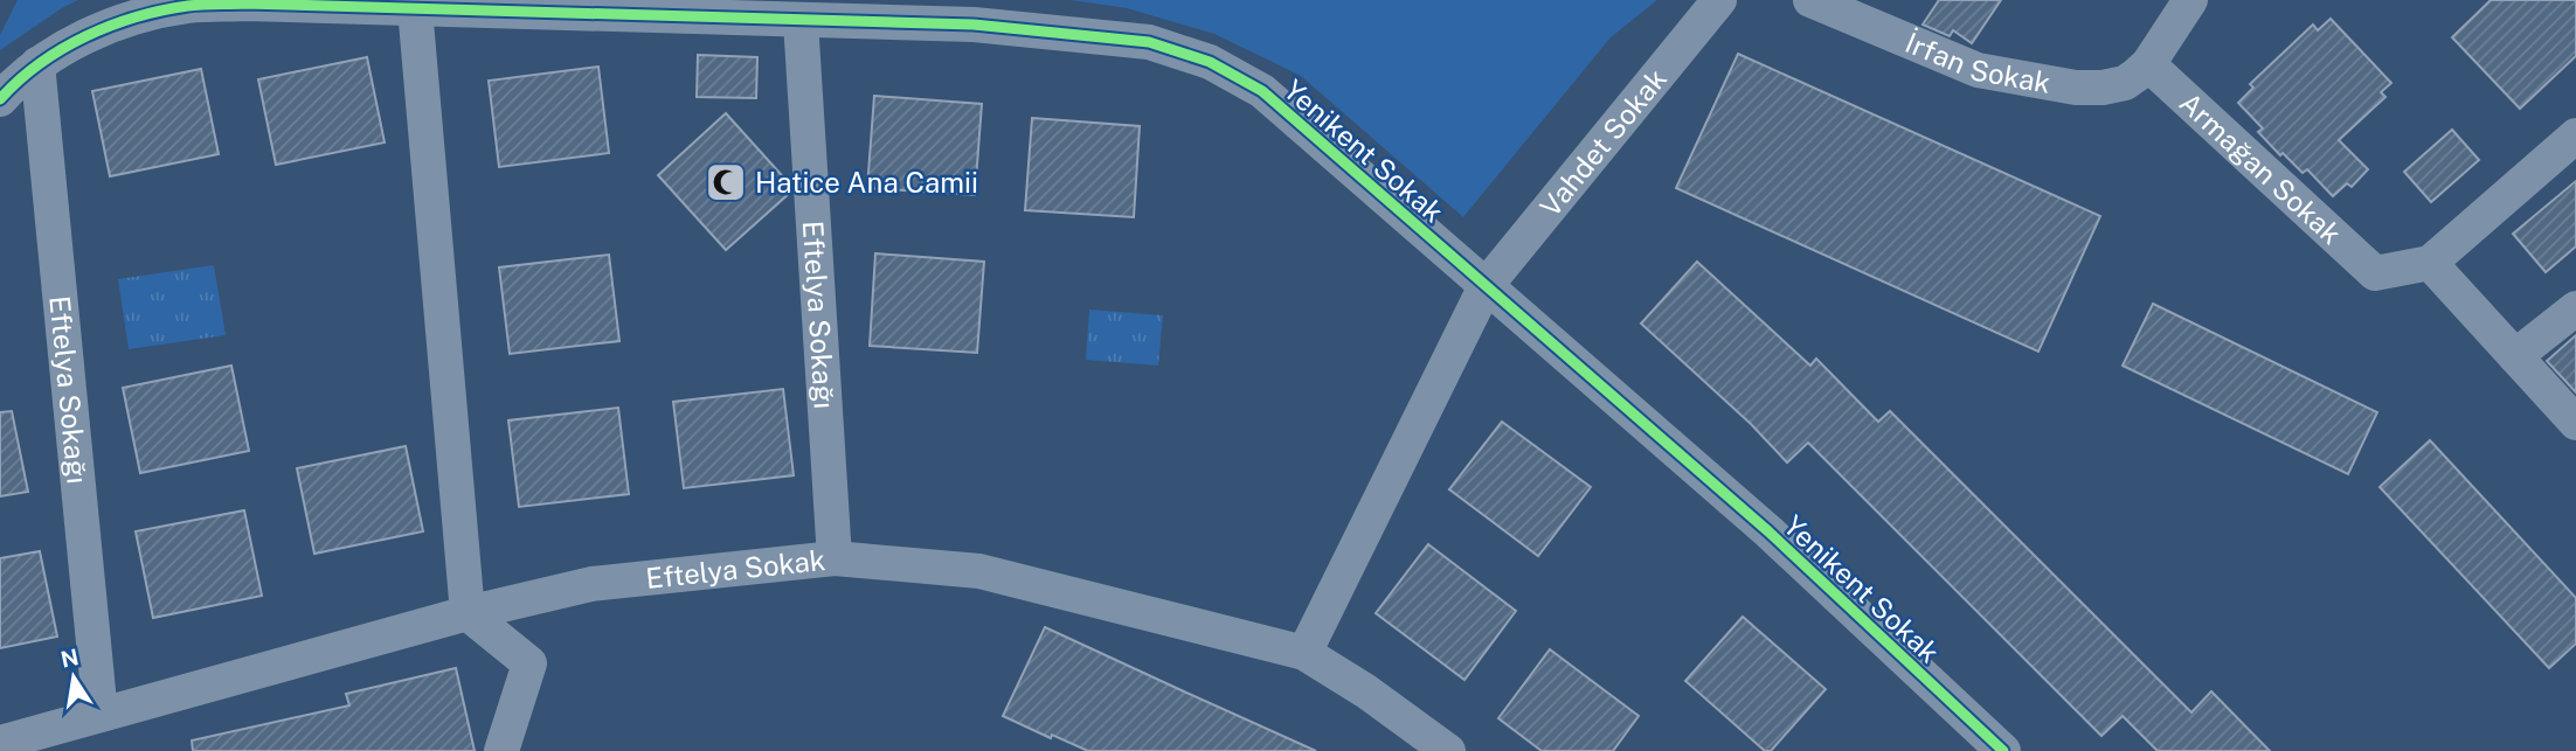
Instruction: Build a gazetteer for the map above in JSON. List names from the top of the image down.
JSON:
{
  "streets": {
    "street": [
      "İrfan Sokak",
      "Vahdet Sokak",
      "Yenikent Sokak",
      "Armağan Sokak",
      "Eftelya Sokağı",
      "Eftelya Sokak"
    ]
  },
  "crossings": [
    ["İrfan Sokak", "Armağan Sokak"],
    ["Vahdet Sokak", "Yenikent Sokak"],
    ["Yenikent Sokak", "Eftelya Sokağı"],
    ["Eftelya Sokağı", "Eftelya Sokak"]
  ],
  "places": {
    "mosque": ["Hatice Ana Camii"]
  },
  "north": "top"
}
